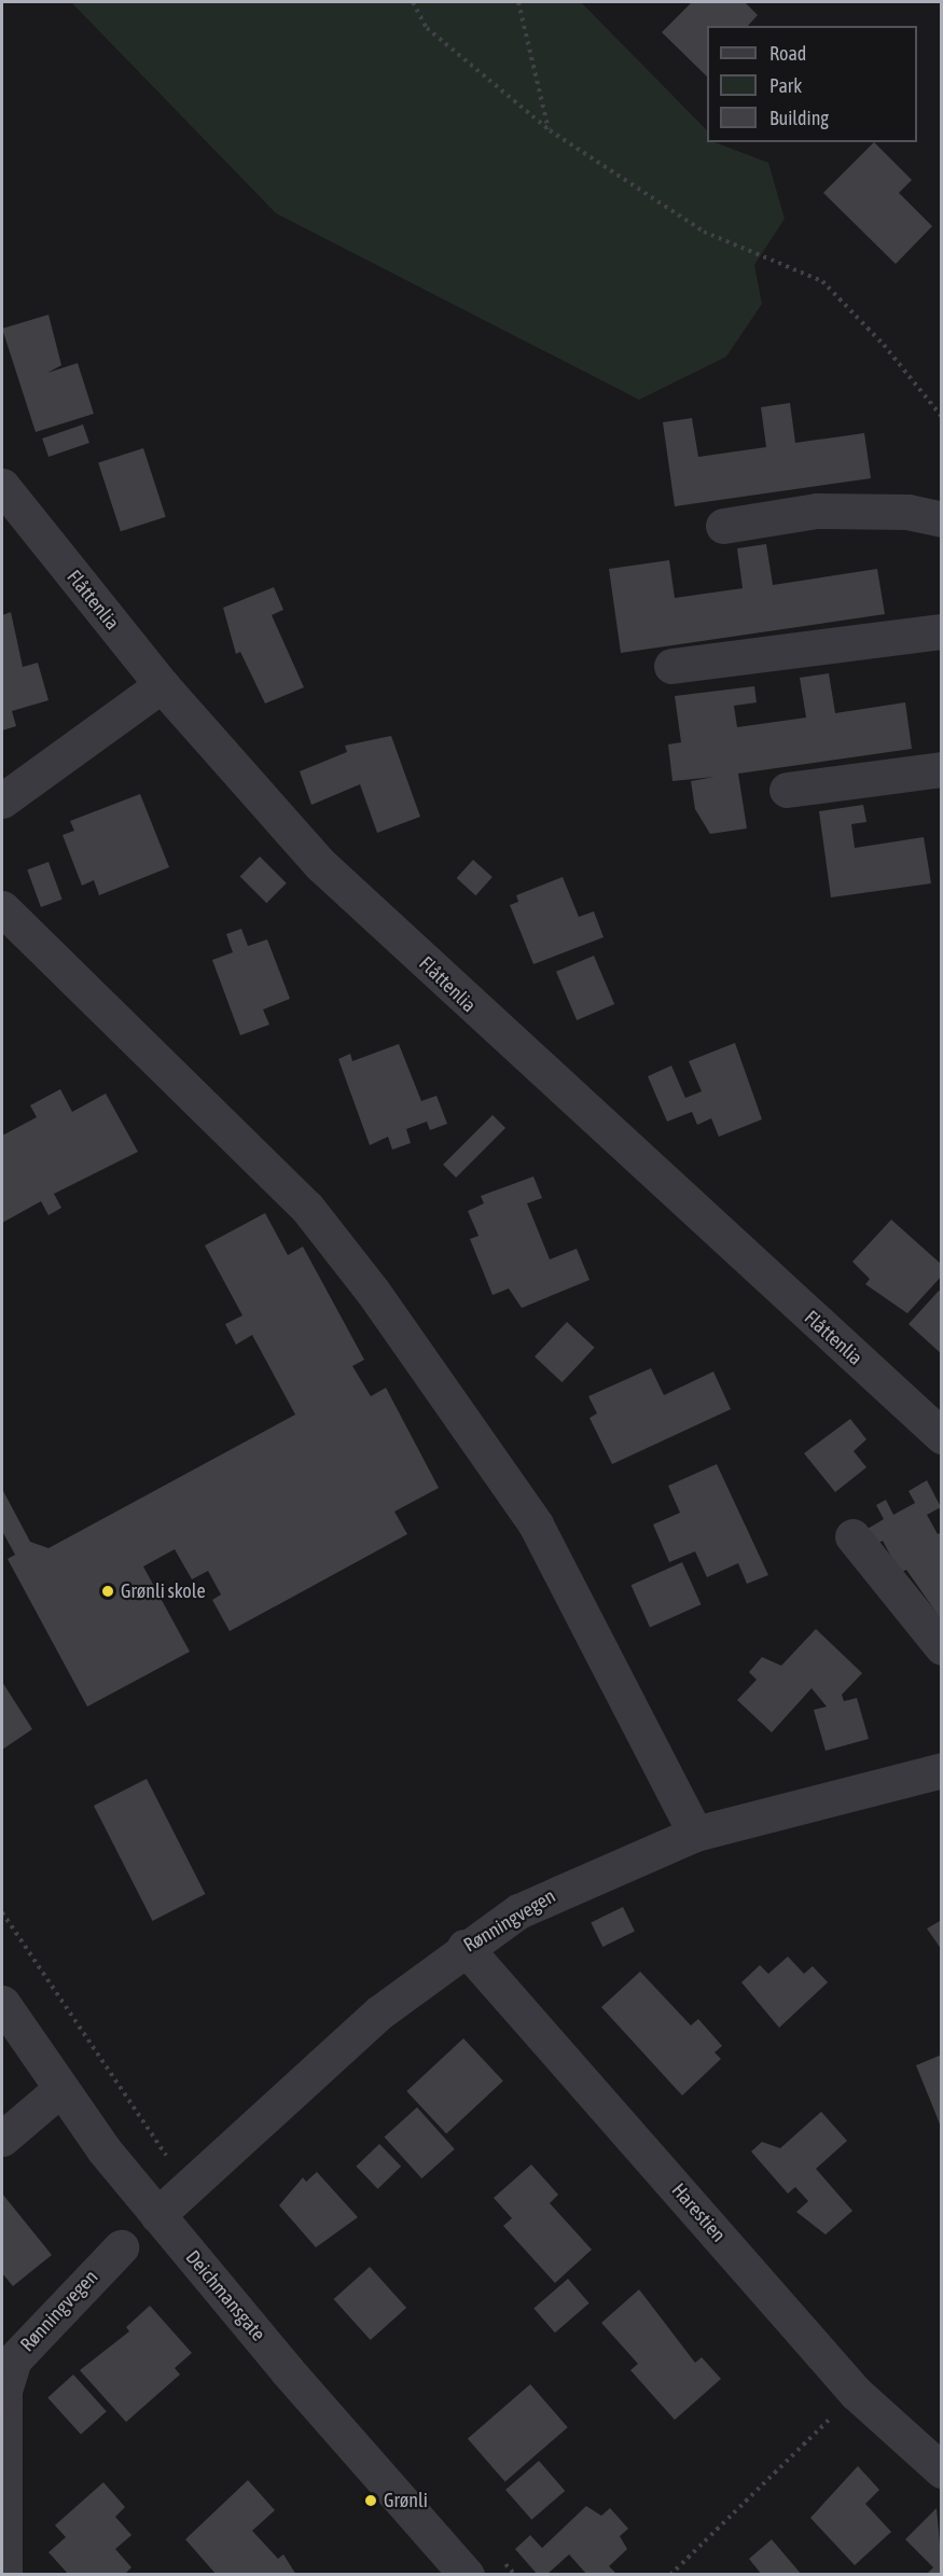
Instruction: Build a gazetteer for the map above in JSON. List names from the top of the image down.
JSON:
{
  "streets": {
    "street": [
      "Flåttenlia",
      "Rønningvegen",
      "Harestien",
      "Deichmansgate"
    ]
  },
  "crossings": [
    ["Rønningvegen", "Harestien"],
    ["Rønningvegen", "Deichmansgate"]
  ],
  "places": ["Grønli skole", "Grønli"],
  "legend": ["Road", "Park", "Building"]
}
